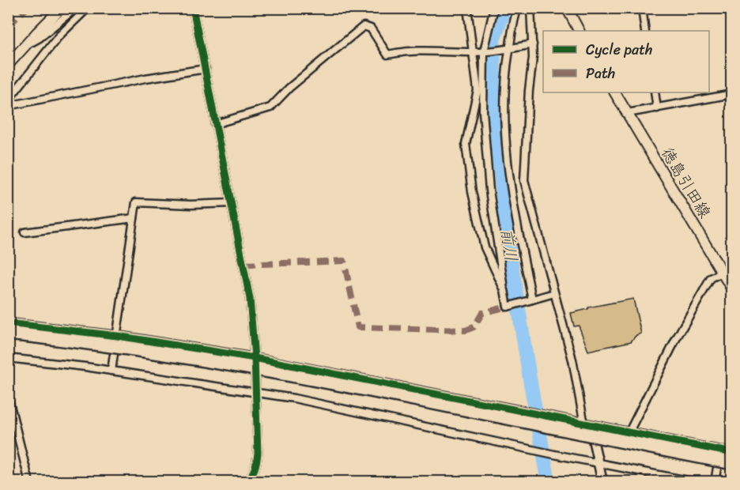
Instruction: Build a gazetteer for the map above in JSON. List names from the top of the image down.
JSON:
{
  "streets": {
    "main road": ["徳島引田線"]
  },
  "water": ["前川"],
  "legend": ["Cycle path", "Path"]
}
